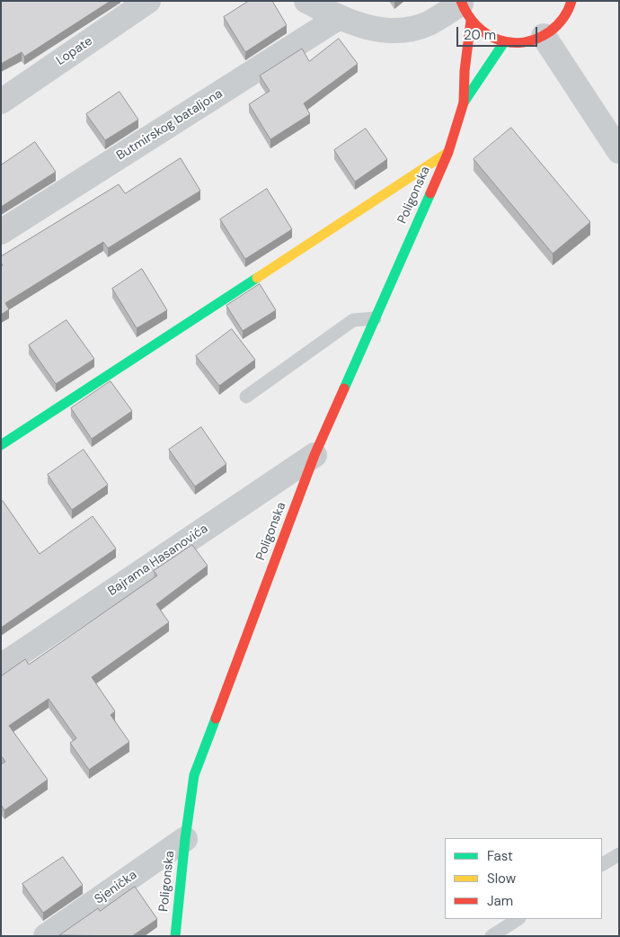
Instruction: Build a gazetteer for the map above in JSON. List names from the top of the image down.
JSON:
{
  "streets": {
    "street": [
      "Lopate",
      "Butmirskog bataljona",
      "Poligonska",
      "Bajrama Hasanovića",
      "Sjenička"
    ]
  },
  "crossings": [
    ["Poligonska", "Bajrama Hasanovića"],
    ["Poligonska", "Sjenička"]
  ],
  "legend": ["Fast", "Slow", "Jam"],
  "scale_bar": "20 m"
}
